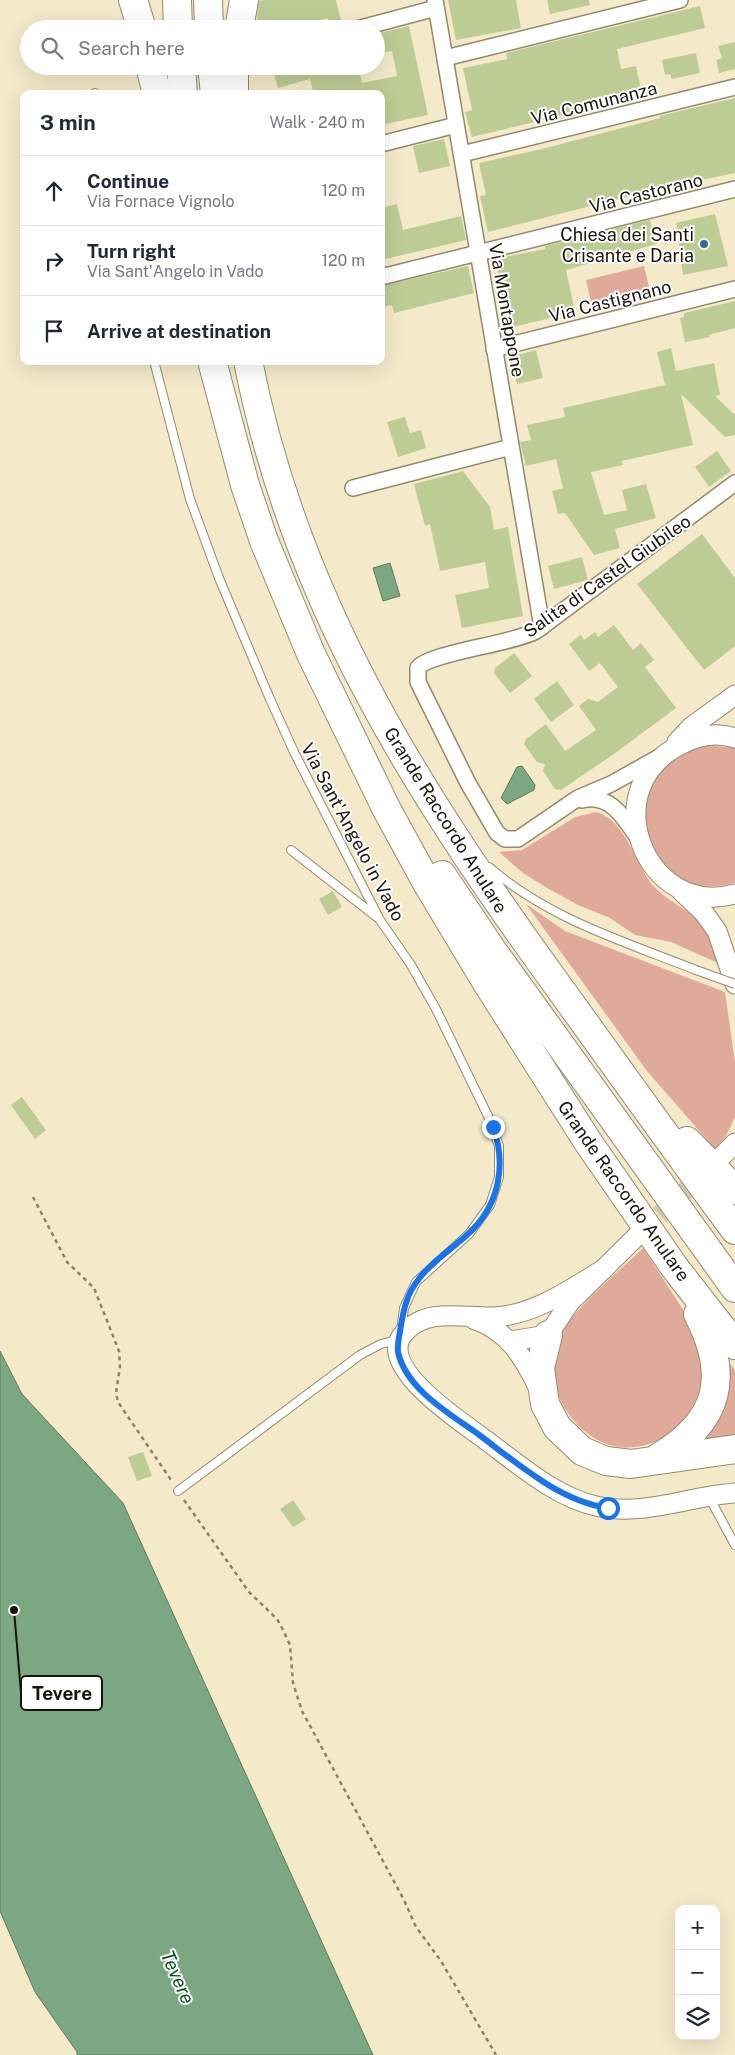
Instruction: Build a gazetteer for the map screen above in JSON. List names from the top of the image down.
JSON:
{
  "streets": {
    "highway": ["Grande Raccordo Anulare"],
    "street": [
      "Via Comunanza",
      "Via Castorano",
      "Via Castignano",
      "Via Montappone",
      "Salita di Castel Giubileo"
    ],
    "lane": ["Via Sant'Angelo in Vado"]
  },
  "crossings": [
    ["Via Comunanza", "Via Montappone"],
    ["Via Castorano", "Via Montappone"],
    ["Via Castignano", "Via Montappone"],
    ["Via Montappone", "Salita di Castel Giubileo"]
  ],
  "water": ["Tevere"],
  "places": ["Chiesa dei Santi Crisante e Daria", "Tevere"],
  "page": {
    "search": "Search here",
    "heading": ["3 min", "Walk · 240 m"],
    "list": [
      ["Continue", "Via Fornace Vignolo", "120 m"],
      ["Turn right", "Via Sant'Angelo in Vado", "120 m"],
      "Arrive at destination"
    ],
    "map_buttons": ["+", "−"]
  }
}
